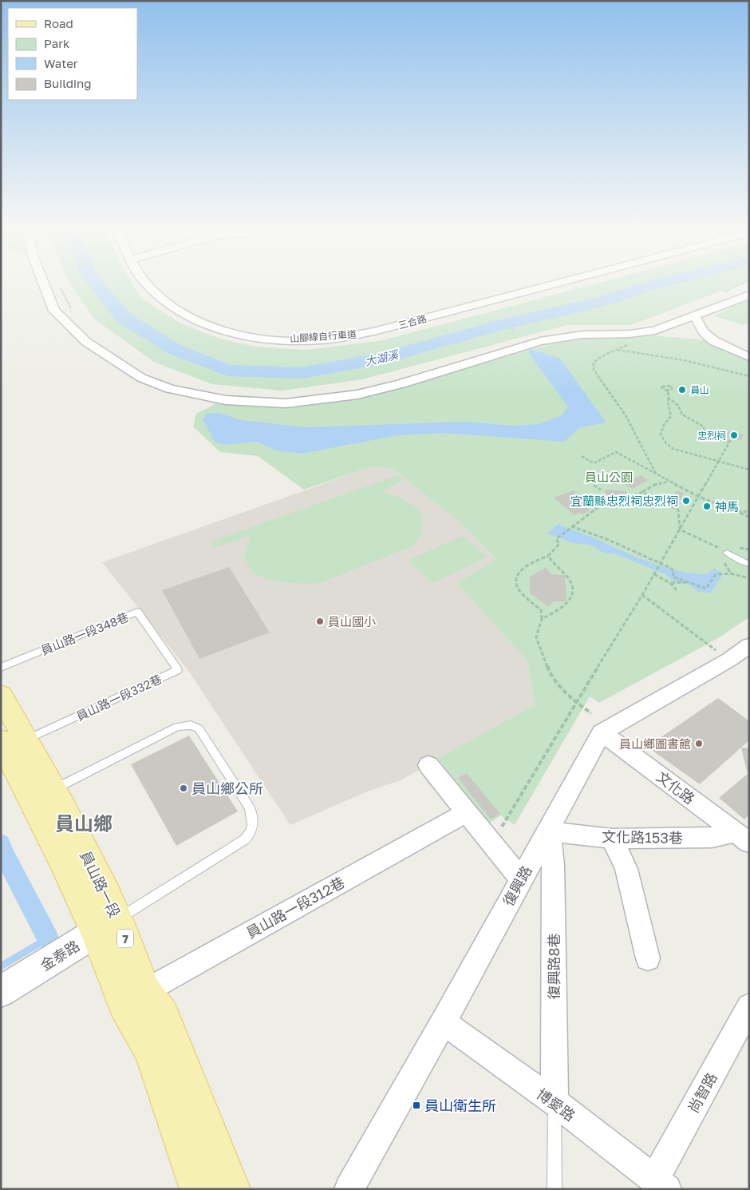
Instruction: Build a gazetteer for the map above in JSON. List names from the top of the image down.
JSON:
{
  "streets": {
    "main road": ["員山路一段", "7"],
    "street": [
      "三合路",
      "文化路",
      "文化路153巷",
      "復興路",
      "員山路一段312巷",
      "金泰路",
      "復興路8巷",
      "尚智路",
      "博愛路"
    ],
    "lane": ["員山路一段348巷", "員山路一段332巷"]
  },
  "crossings": [
    ["員山路一段348巷", "員山路一段332巷"],
    ["員山路一段332巷", "員山路一段"],
    ["文化路", "文化路153巷"],
    ["文化路", "復興路"],
    ["文化路153巷", "復興路"],
    ["文化路153巷", "復興路8巷"],
    ["員山路一段", "員山路一段312巷"],
    ["員山路一段", "金泰路"],
    ["復興路", "復興路8巷"],
    ["復興路", "博愛路"],
    ["復興路8巷", "博愛路"],
    ["尚智路", "博愛路"]
  ],
  "districts": ["員山鄉"],
  "water": ["大湖溪"],
  "parks": ["員山公園"],
  "places": {
    "other": [
      "員山",
      "忠烈祠",
      "宜蘭縣忠烈祠忠烈祠",
      "神馬",
      "員山國小",
      "員山鄉圖書館",
      "員山鄉公所"
    ],
    "transit": ["員山衛生所"]
  },
  "legend": [
    "Road",
    "Park",
    "Water",
    "Building"
  ]
}
